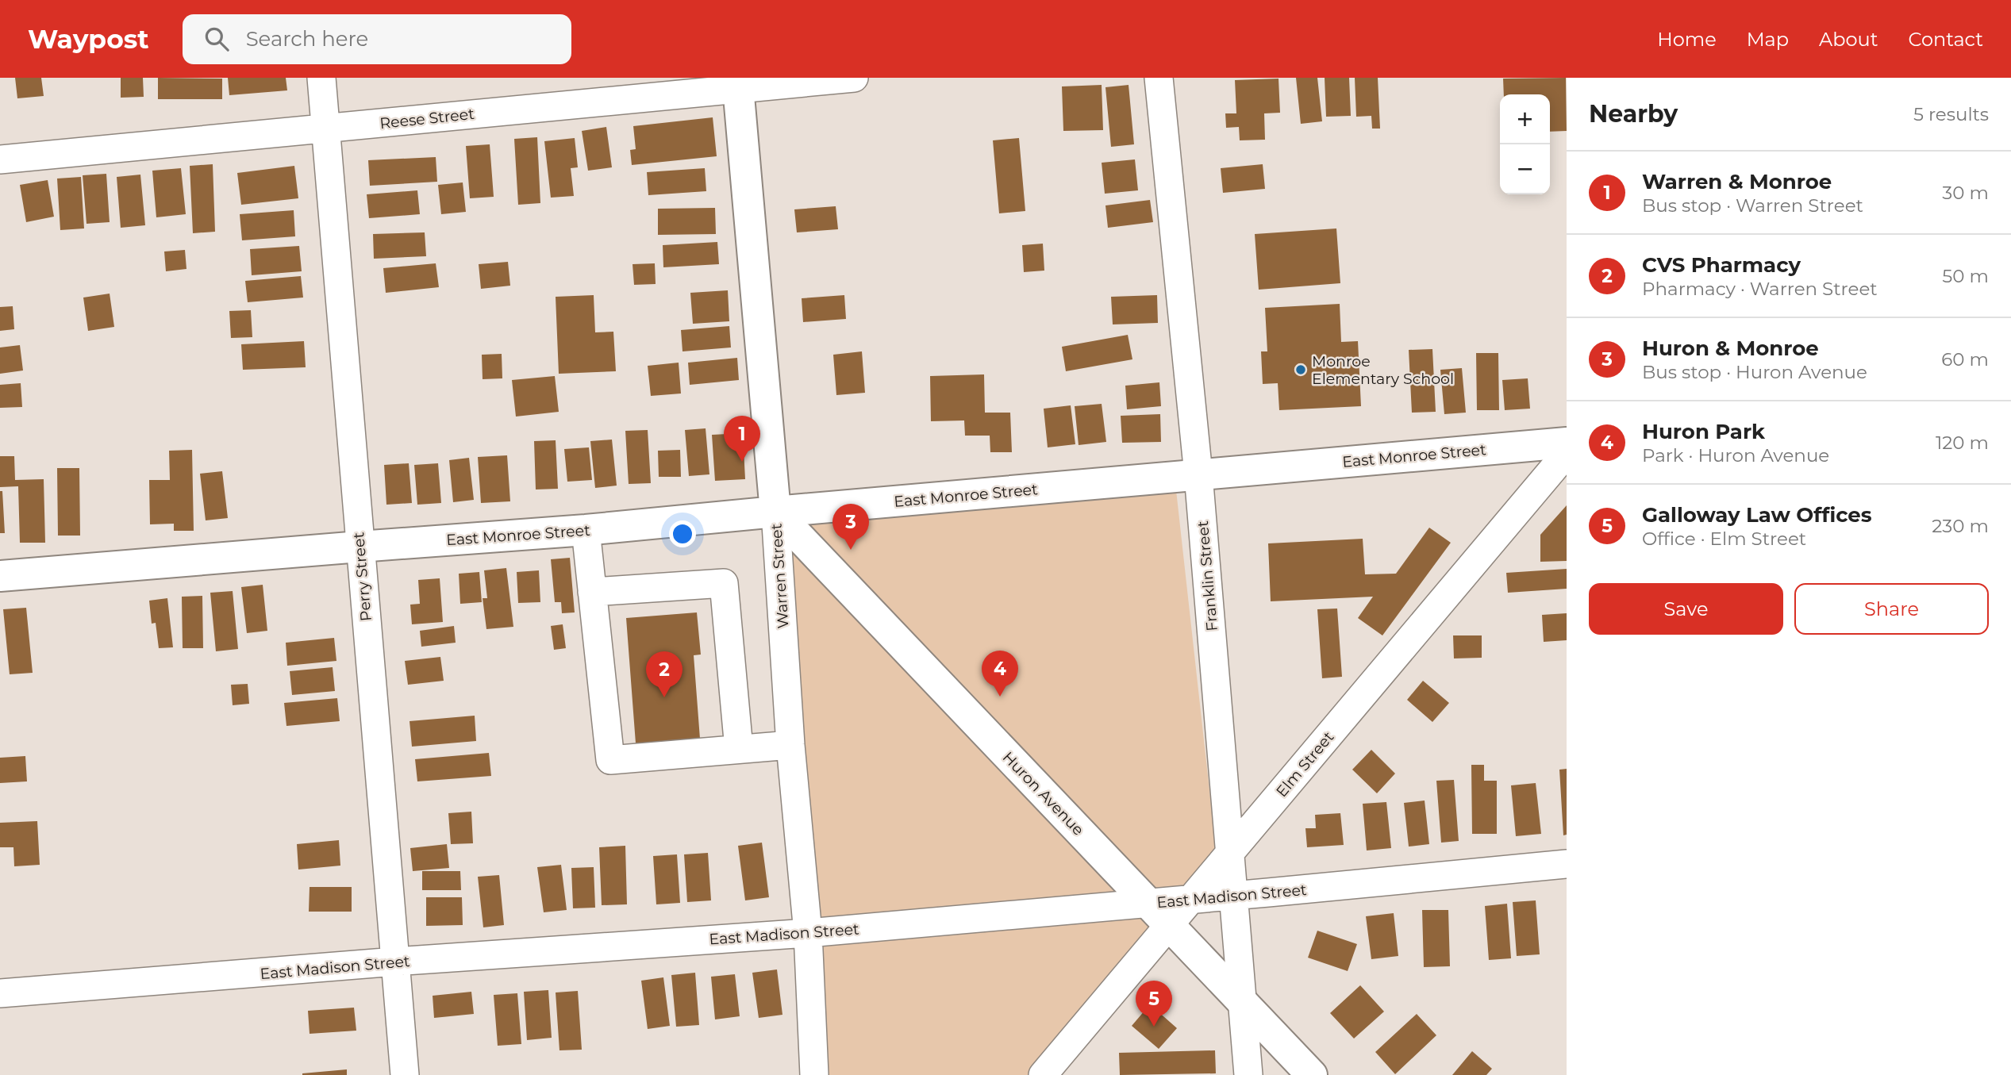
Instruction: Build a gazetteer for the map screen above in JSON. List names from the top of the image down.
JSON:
{
  "streets": {
    "main road": ["East Monroe Street", "Warren Street", "Huron Avenue"],
    "street": [
      "Reese Street",
      "Franklin Street",
      "Perry Street",
      "Elm Street",
      "East Madison Street"
    ]
  },
  "crossings": [
    ["Reese Street", "Warren Street"],
    ["Reese Street", "Perry Street"],
    ["East Monroe Street", "Warren Street"],
    ["East Monroe Street", "Franklin Street"],
    ["East Monroe Street", "Perry Street"],
    ["East Monroe Street", "Huron Avenue"],
    ["Warren Street", "Huron Avenue"],
    ["Warren Street", "East Madison Street"],
    ["Franklin Street", "Elm Street"],
    ["Franklin Street", "Huron Avenue"],
    ["Franklin Street", "East Madison Street"],
    ["Perry Street", "East Madison Street"],
    ["Elm Street", "Huron Avenue"],
    ["Elm Street", "East Madison Street"],
    ["Huron Avenue", "East Madison Street"]
  ],
  "places": ["Monroe Elementary School"],
  "page": {
    "header": "Waypost",
    "search": "Search here",
    "nav": [
      "Home",
      "Map",
      "About",
      "Contact"
    ],
    "heading": ["Nearby", "5 results"],
    "map_buttons": ["+", "−"],
    "list": [
      {
        "mark": "1",
        "name": "Warren & Monroe",
        "note": "Bus stop · Warren Street",
        "value": "30 m"
      },
      {
        "mark": "2",
        "name": "CVS Pharmacy",
        "note": "Pharmacy · Warren Street",
        "value": "50 m"
      },
      {
        "mark": "3",
        "name": "Huron & Monroe",
        "note": "Bus stop · Huron Avenue",
        "value": "60 m"
      },
      {
        "mark": "4",
        "name": "Huron Park",
        "note": "Park · Huron Avenue",
        "value": "120 m"
      },
      {
        "mark": "5",
        "name": "Galloway Law Offices",
        "note": "Office · Elm Street",
        "value": "230 m"
      }
    ],
    "pins": [
      "1",
      "3",
      "4",
      "2",
      "5"
    ],
    "buttons": ["Save", "Share"]
  }
}
